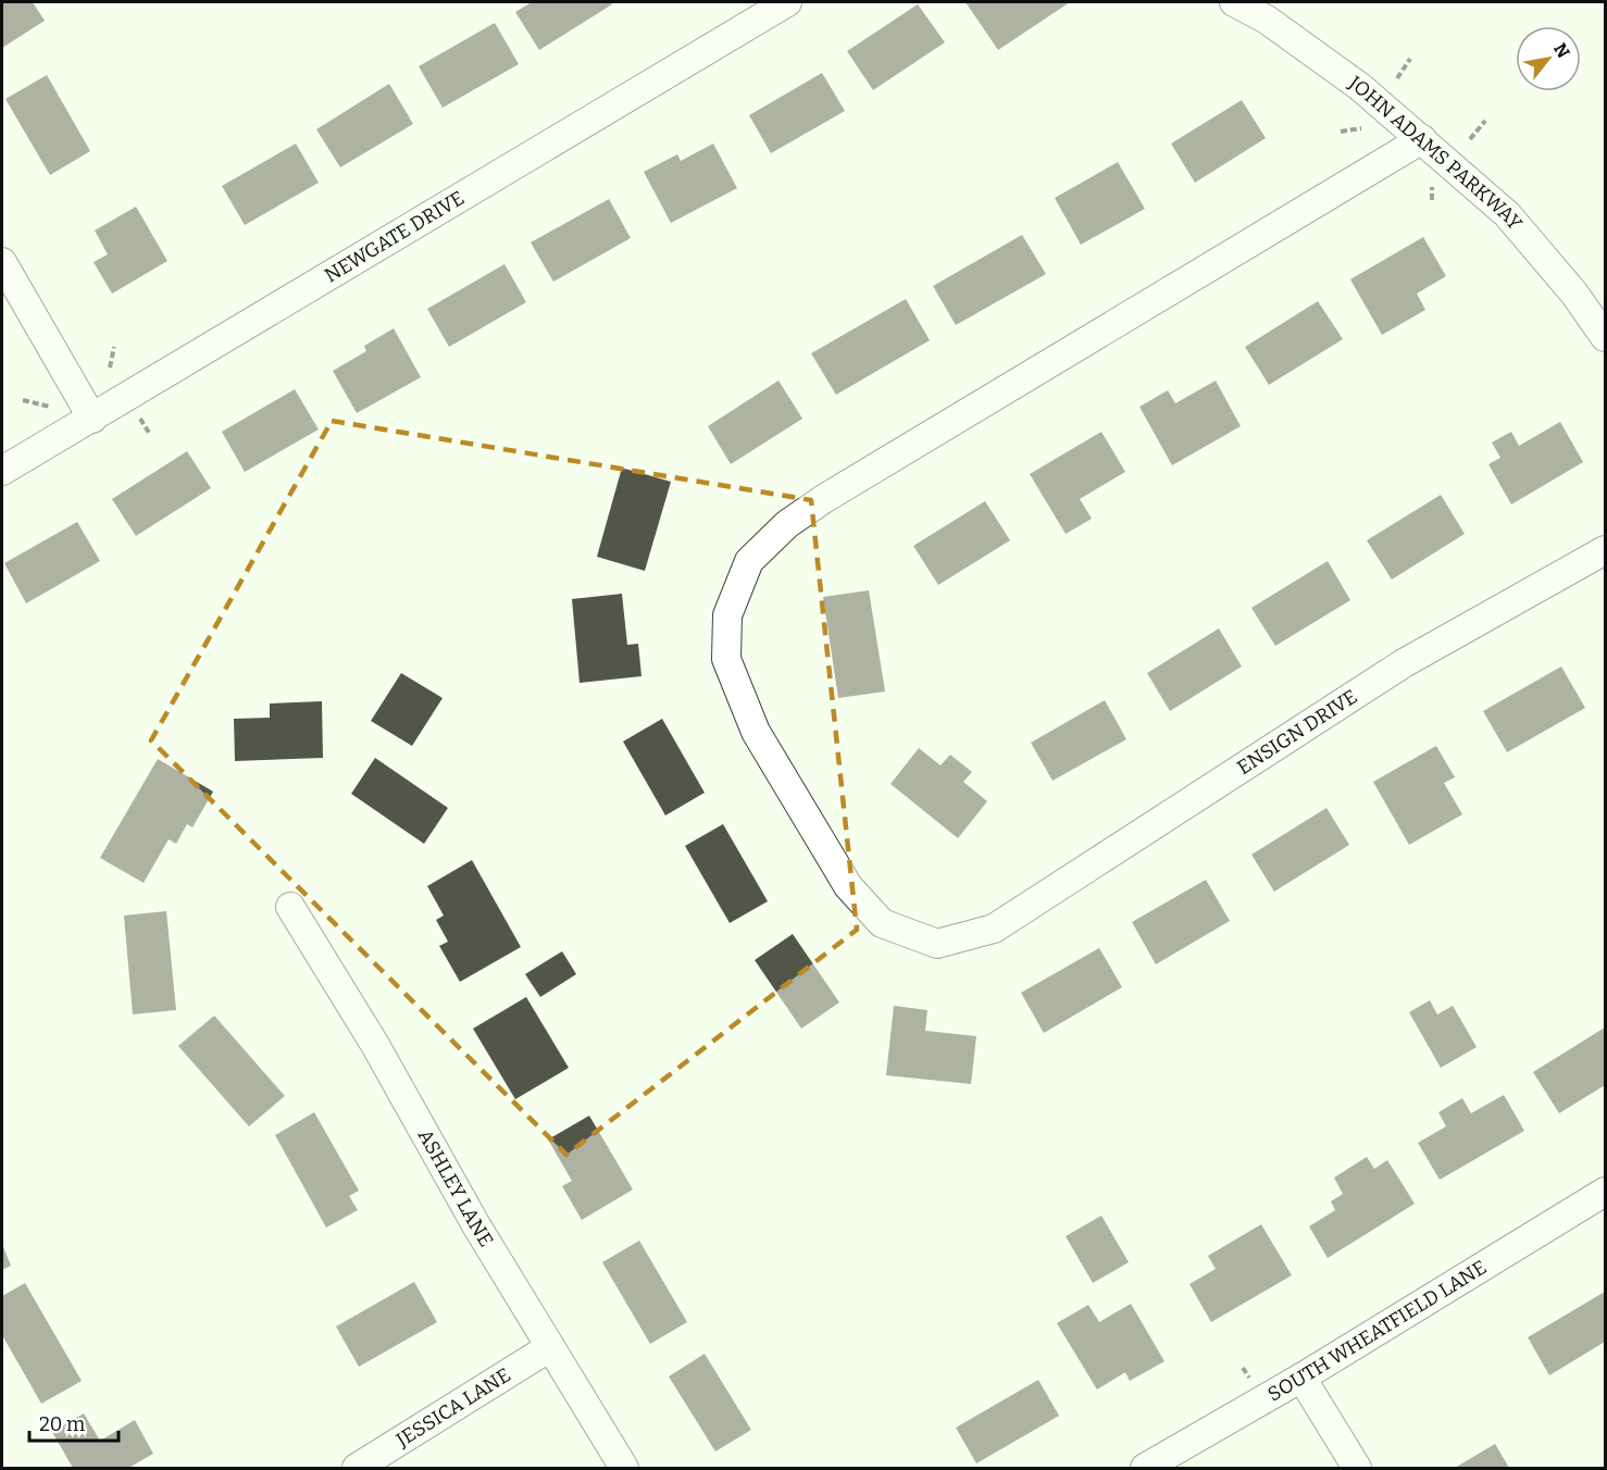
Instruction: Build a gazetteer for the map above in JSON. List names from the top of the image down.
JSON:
{
  "streets": {
    "street": [
      "JOHN ADAMS PARKWAY",
      "NEWGATE DRIVE",
      "ENSIGN DRIVE",
      "ASHLEY LANE",
      "SOUTH WHEATFIELD LANE",
      "JESSICA LANE"
    ]
  },
  "crossings": [
    ["JOHN ADAMS PARKWAY", "ENSIGN DRIVE"],
    ["ASHLEY LANE", "JESSICA LANE"]
  ],
  "scale_bar": "20 m",
  "north": "top right"
}
